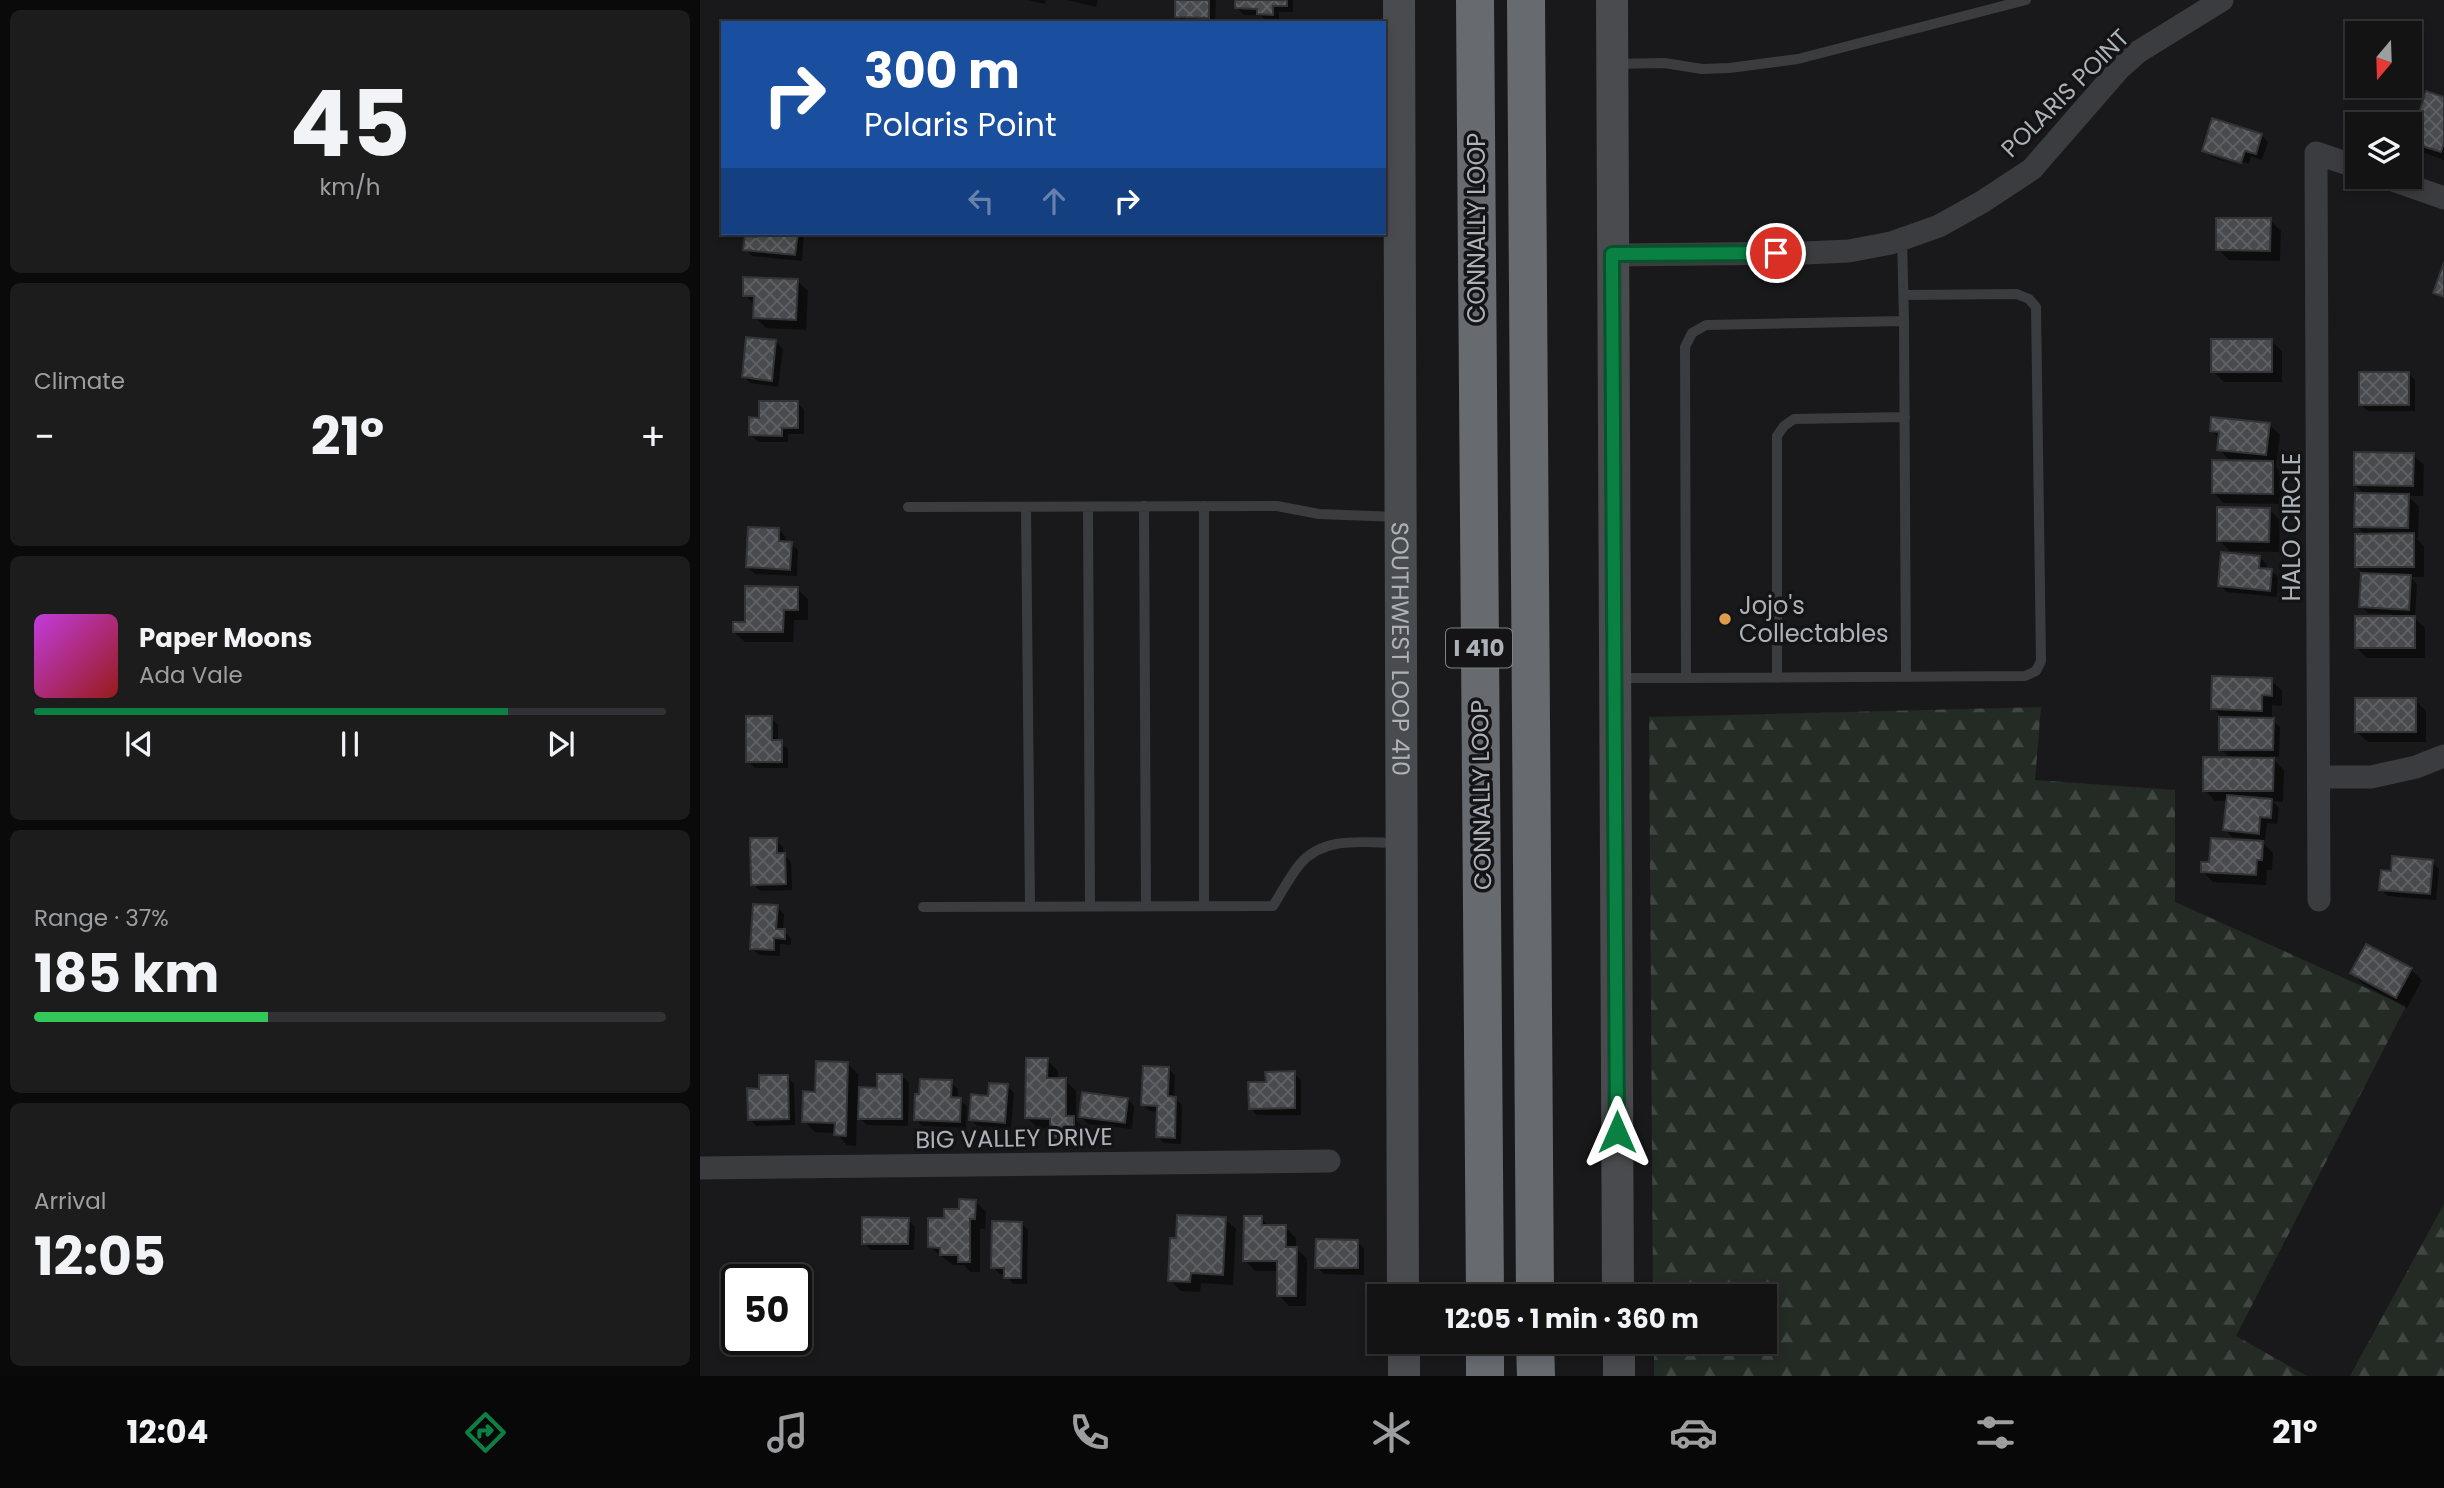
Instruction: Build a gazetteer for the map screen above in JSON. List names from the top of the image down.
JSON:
{
  "streets": {
    "highway": ["CONNALLY LOOP", "I 410"],
    "main road": ["SOUTHWEST LOOP 410"],
    "street": ["POLARIS POINT", "HALO CIRCLE", "BIG VALLEY DRIVE"]
  },
  "places": ["Jojo's Collectables"],
  "north": "bottom",
  "page": {
    "tile": [
      ["45", "km/h"],
      "Climate",
      ["Range · 37%", "185 km"],
      ["Arrival", "12:05"]
    ],
    "turn": ["300 m", "Polaris Point"],
    "heat": ["−", "21°", "+"],
    "song": ["Paper Moons", "Ada Vale"],
    "limit": "50",
    "trip": "12:05 · 1 min · 360 m",
    "tabs": ["12:04", "21°"]
  }
}
